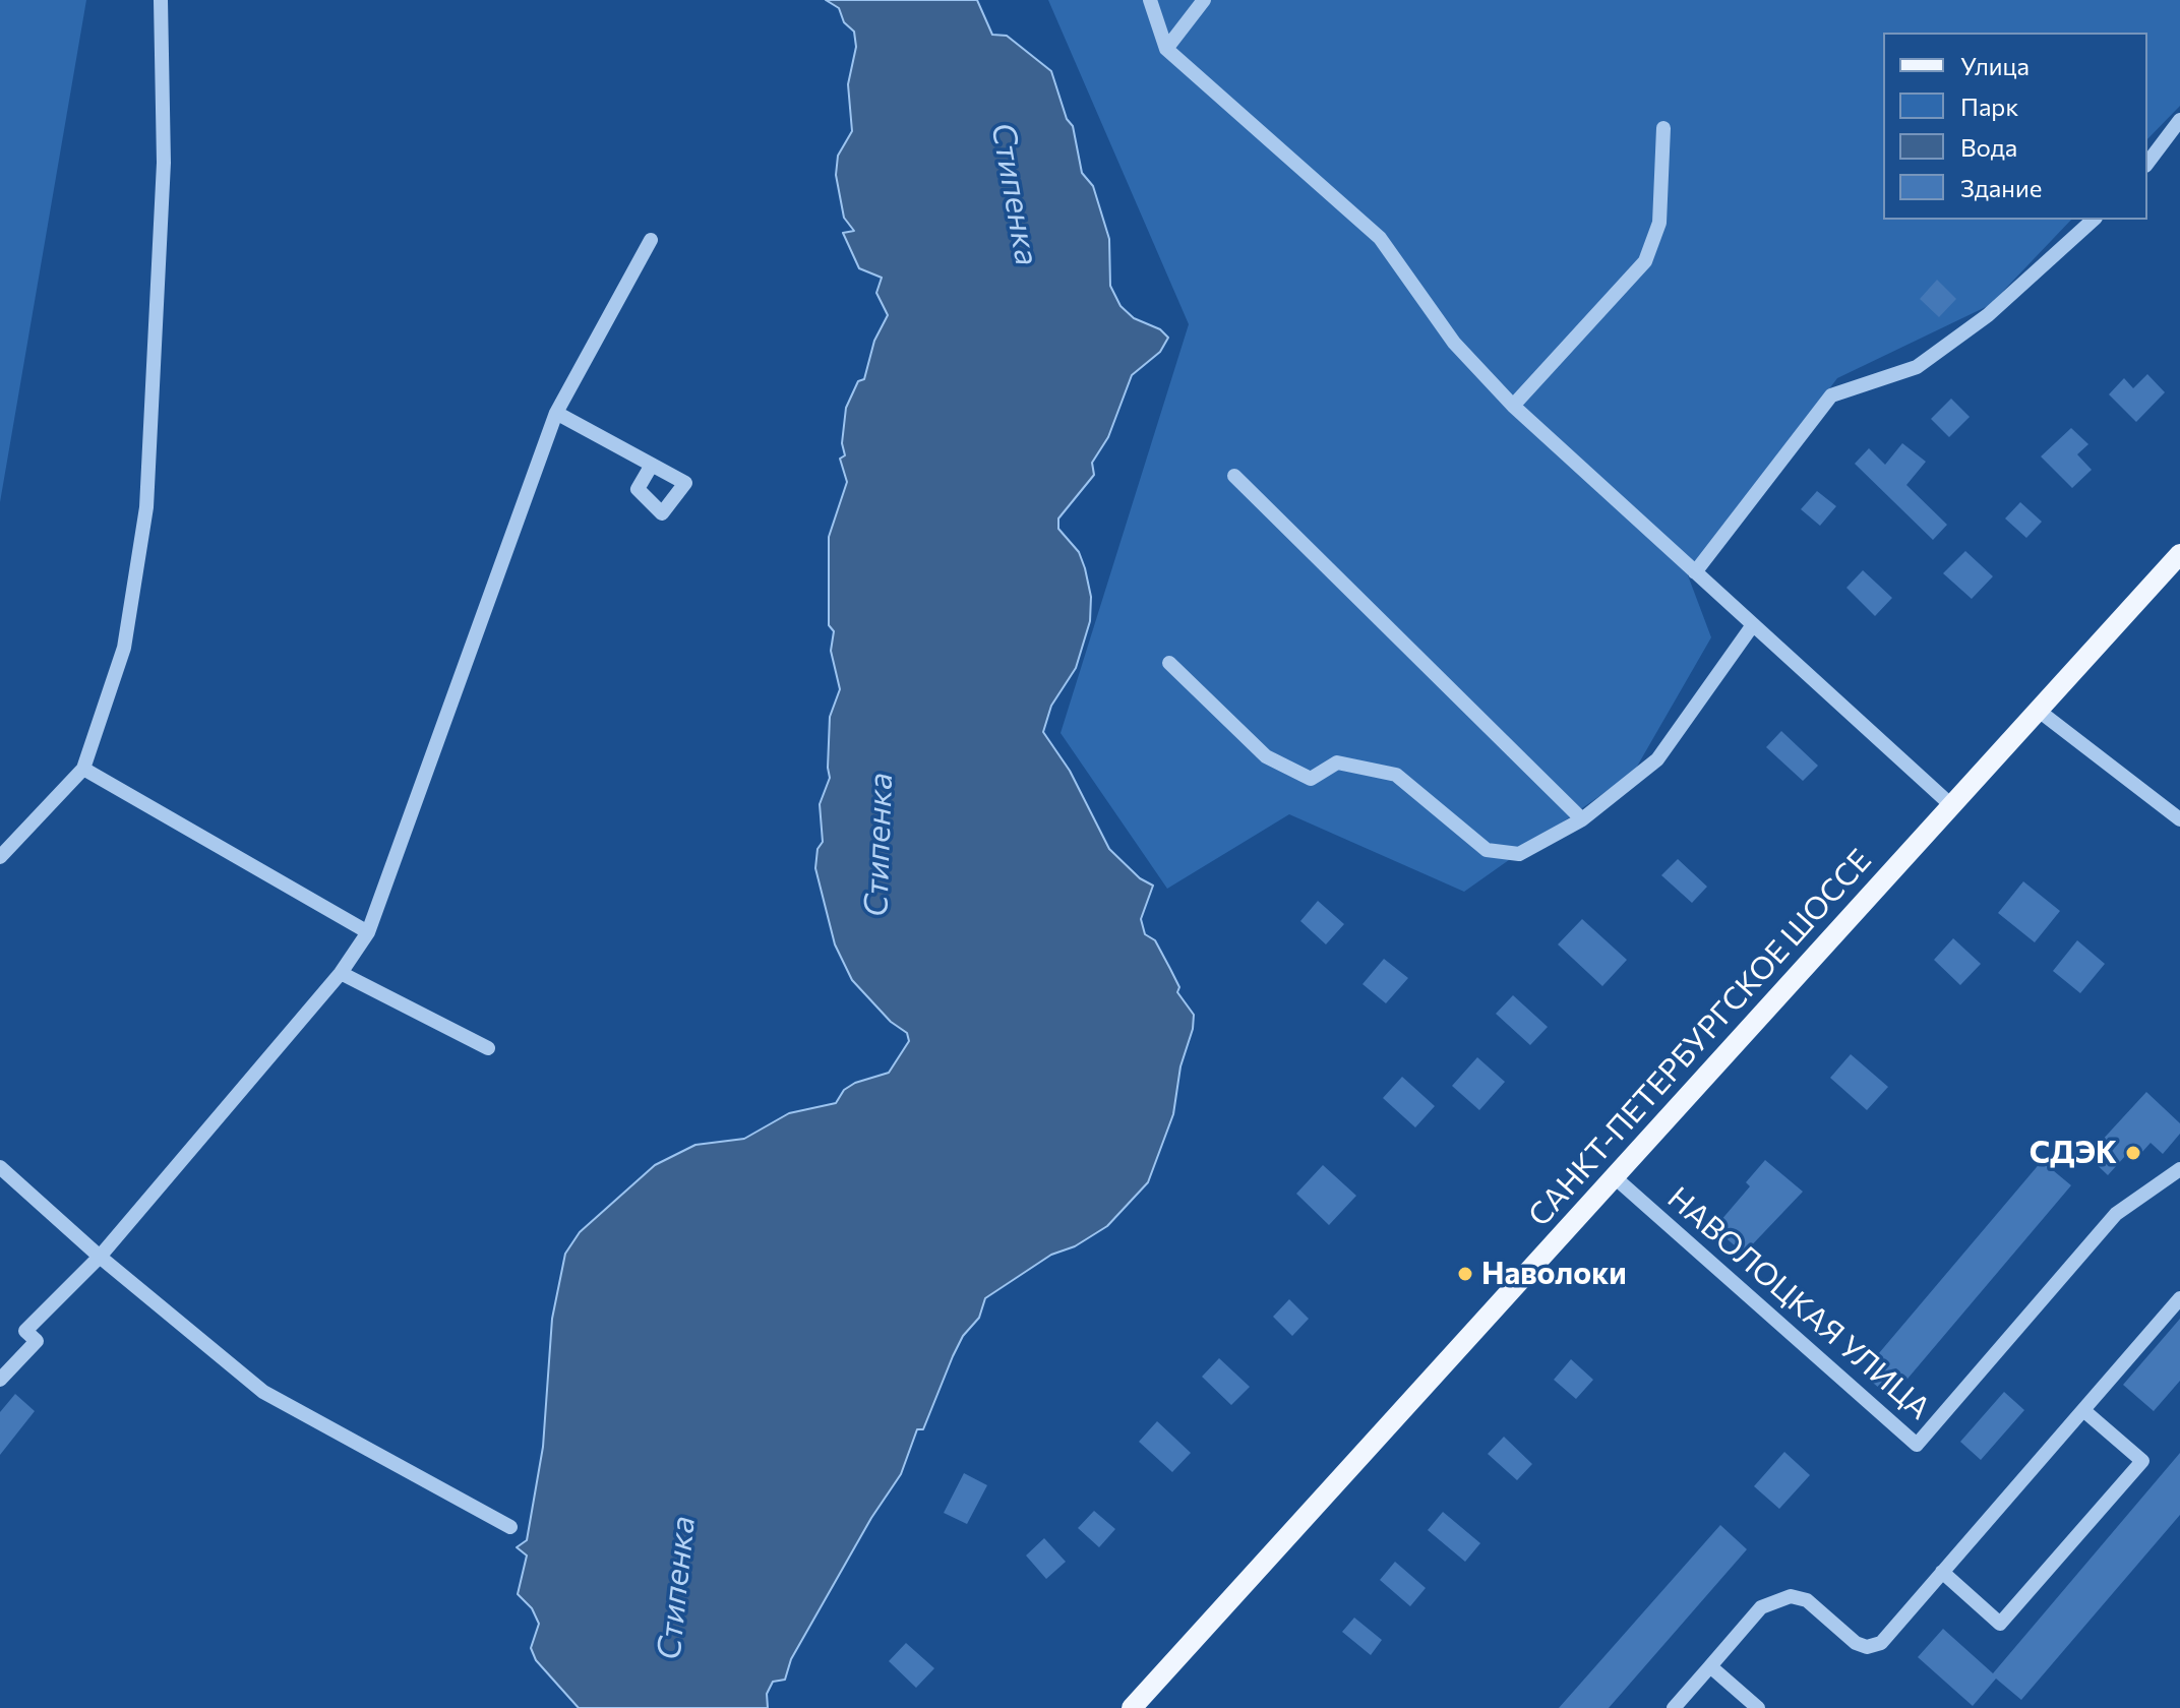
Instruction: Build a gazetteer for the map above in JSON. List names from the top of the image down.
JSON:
{
  "streets": {
    "main road": ["САНКТ-ПЕТЕРБУРГСКОЕ ШОССЕ"],
    "street": ["НАВОЛОЦКАЯ УЛИЦА"]
  },
  "crossings": [
    ["САНКТ-ПЕТЕРБУРГСКОЕ ШОССЕ", "НАВОЛОЦКАЯ УЛИЦА"]
  ],
  "water": ["Стипенка"],
  "places": ["СДЭК", "Наволоки"],
  "legend": [
    "Улица",
    "Парк",
    "Вода",
    "Здание"
  ]
}
